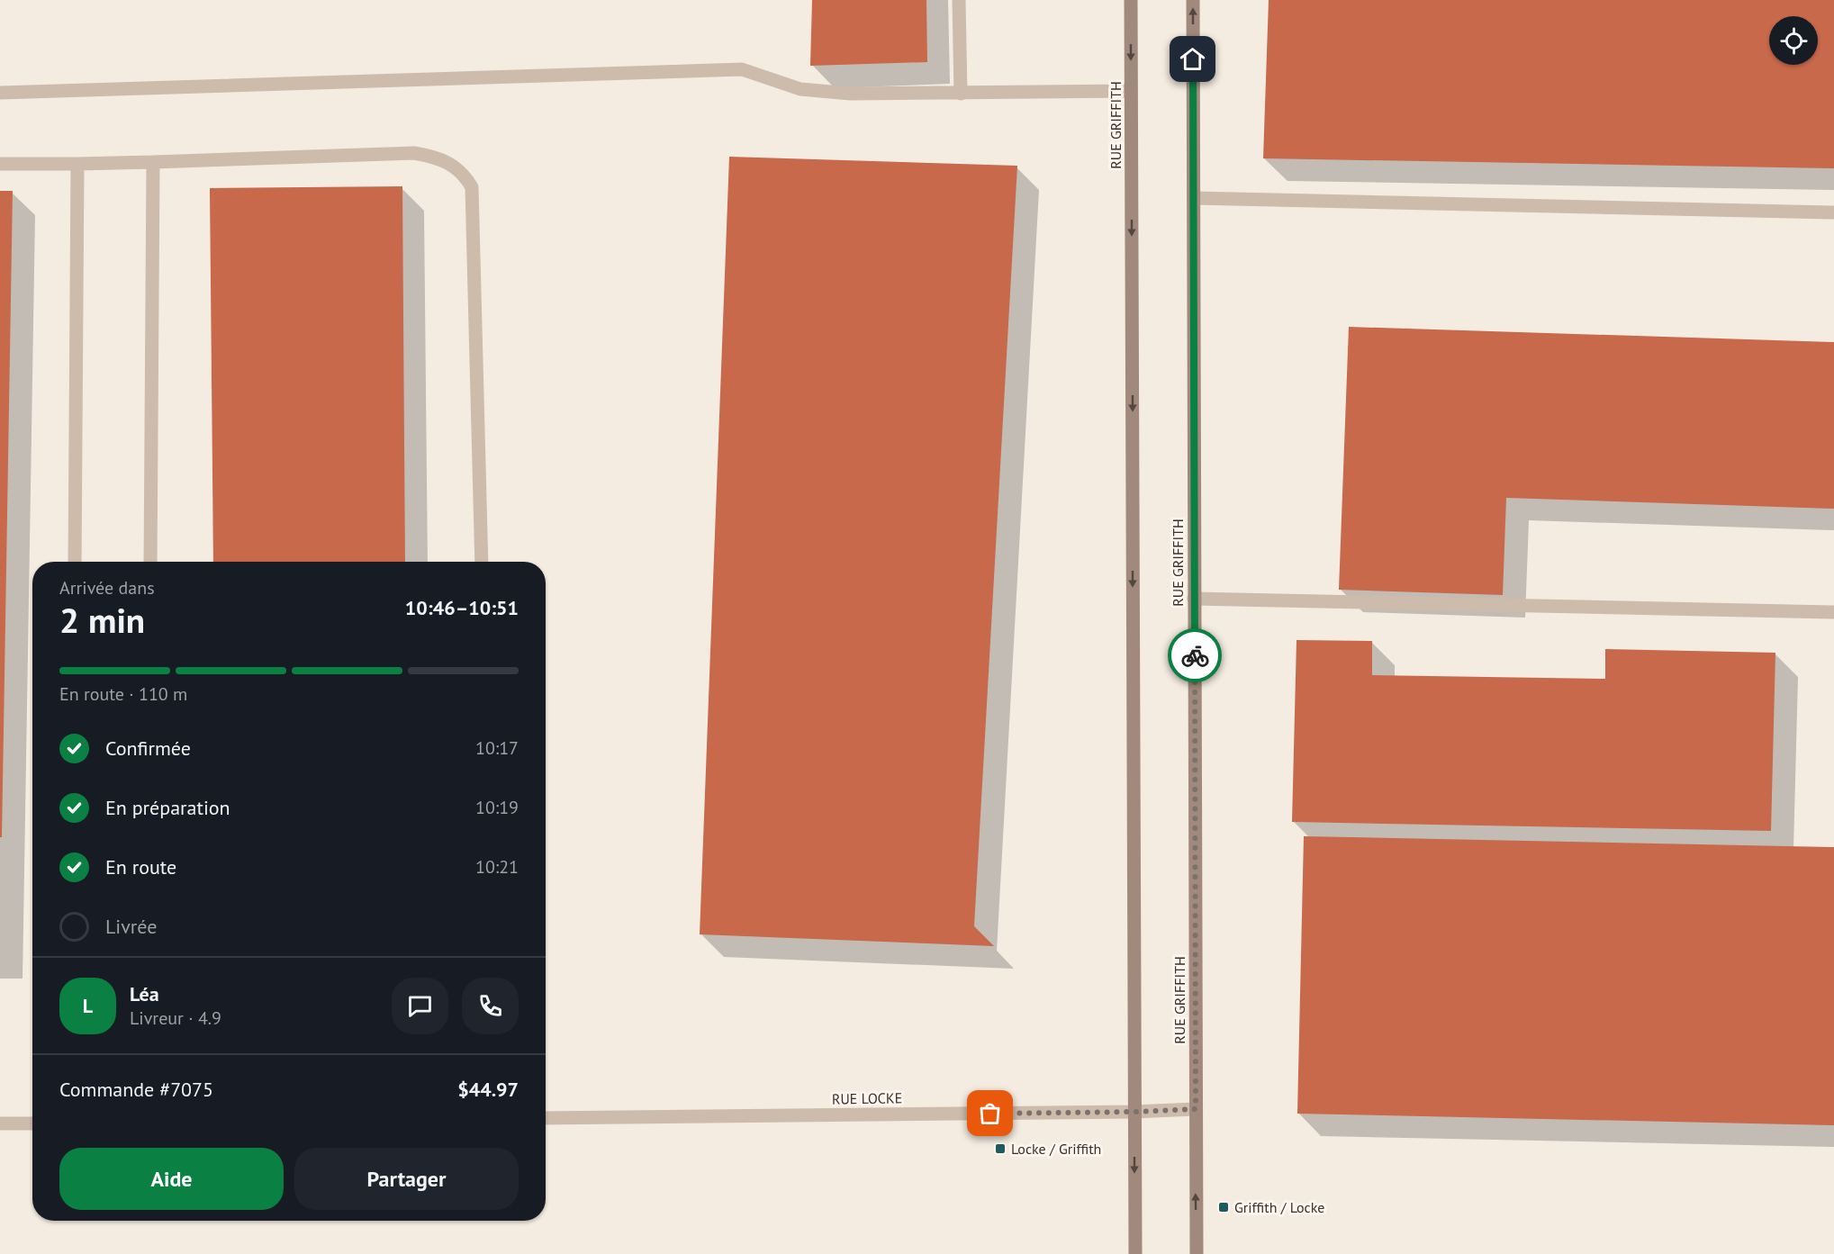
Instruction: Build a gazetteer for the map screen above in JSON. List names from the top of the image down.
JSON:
{
  "streets": {
    "street": ["RUE GRIFFITH", "RUE LOCKE"]
  },
  "crossings": [
    ["RUE GRIFFITH", "RUE LOCKE"]
  ],
  "places": {
    "transit": ["Locke / Griffith", "Griffith / Locke"]
  },
  "page": {
    "heading": ["2 min", "Arrivée dans", "10:46–10:51"],
    "panel": [
      "Léa",
      "Livreur · 4.9",
      "Commande #7075",
      "$44.97"
    ],
    "bar": "En route · 110 m",
    "list": [
      ["Confirmée", "10:17"],
      ["En préparation", "10:19"],
      ["En route", "10:21"],
      "Livrée"
    ],
    "round": "L",
    "buttons": ["Aide", "Partager"]
  }
}
